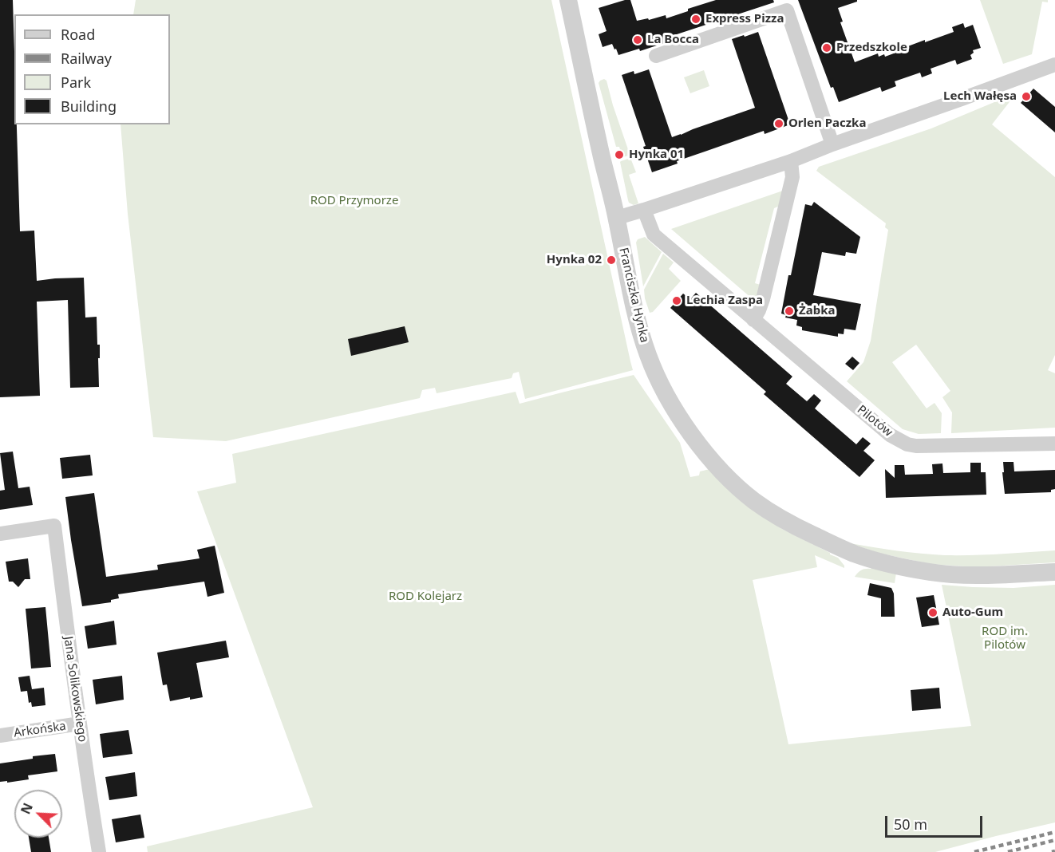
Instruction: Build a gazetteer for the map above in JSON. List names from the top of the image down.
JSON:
{
  "streets": {
    "street": [
      "Franciszka Hynka",
      "Pilotów",
      "Jana Solikowskiego",
      "Arkońska"
    ]
  },
  "crossings": [
    ["Jana Solikowskiego", "Arkońska"]
  ],
  "parks": ["ROD Przymorze", "ROD Kolejarz", "ROD im. Pilotów"],
  "places": [
    "Express Pizza",
    "La Bocca",
    "Przedszkole",
    "Lech Wałęsa",
    "Orlen Paczka",
    "Hynka 01",
    "Hynka 02",
    "Lechia Zaspa",
    "Żabka",
    "Auto-Gum"
  ],
  "legend": [
    "Road",
    "Railway",
    "Park",
    "Building"
  ],
  "scale_bar": "50 m",
  "north": "top left"
}
